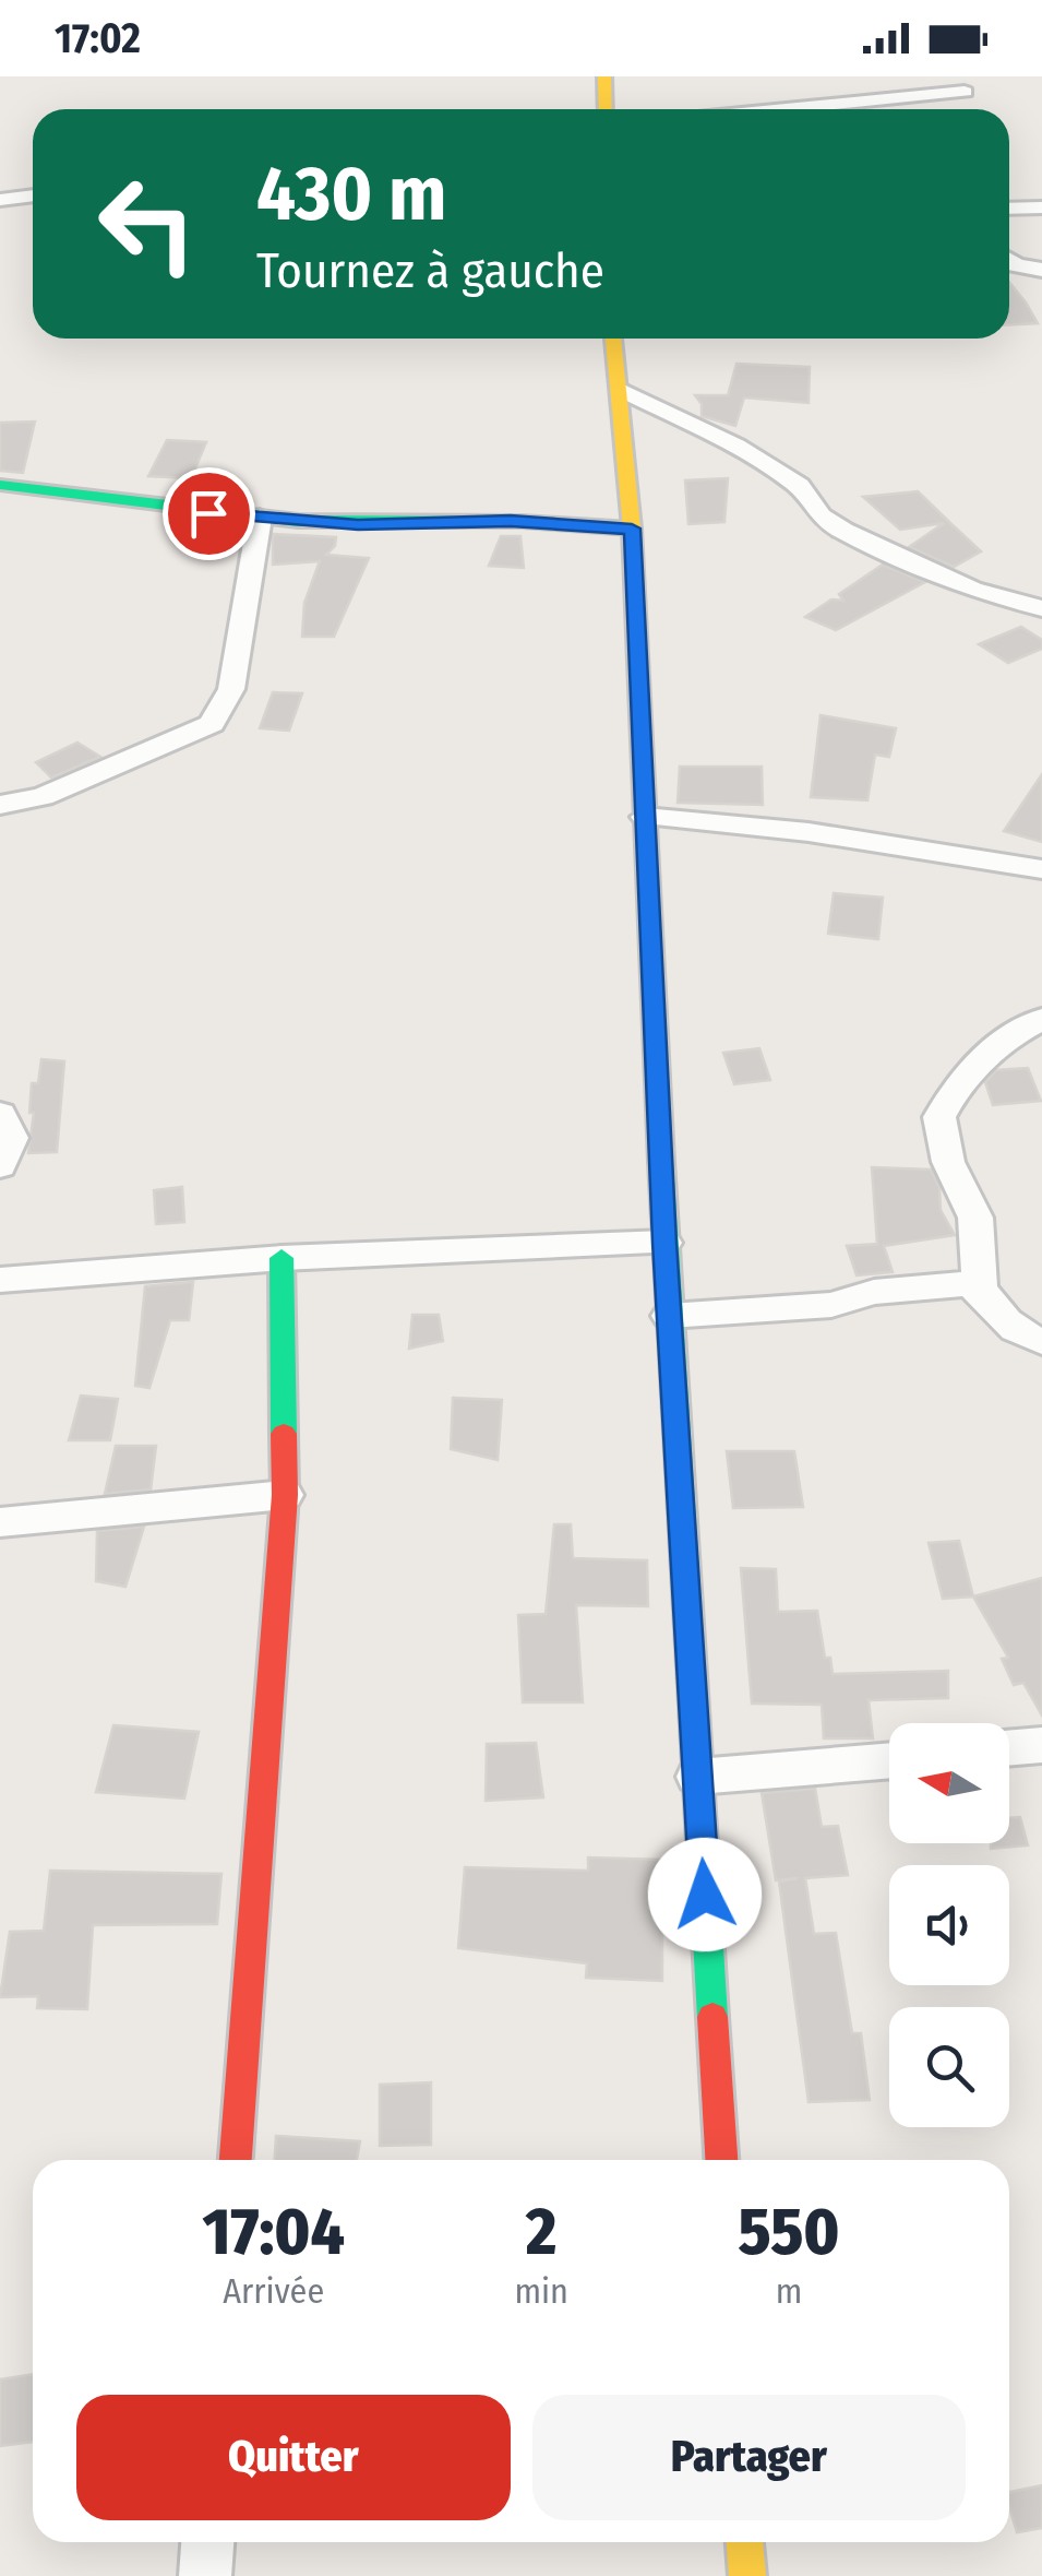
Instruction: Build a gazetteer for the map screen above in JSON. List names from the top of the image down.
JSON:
{
  "north": "left",
  "page": {
    "status": "17:02",
    "turn": ["430 m", "Tournez à gauche"],
    "eta": [
      "17:04",
      "Arrivée",
      "2",
      "min",
      "550",
      "m"
    ],
    "buttons": ["Quitter", "Partager"]
  }
}
